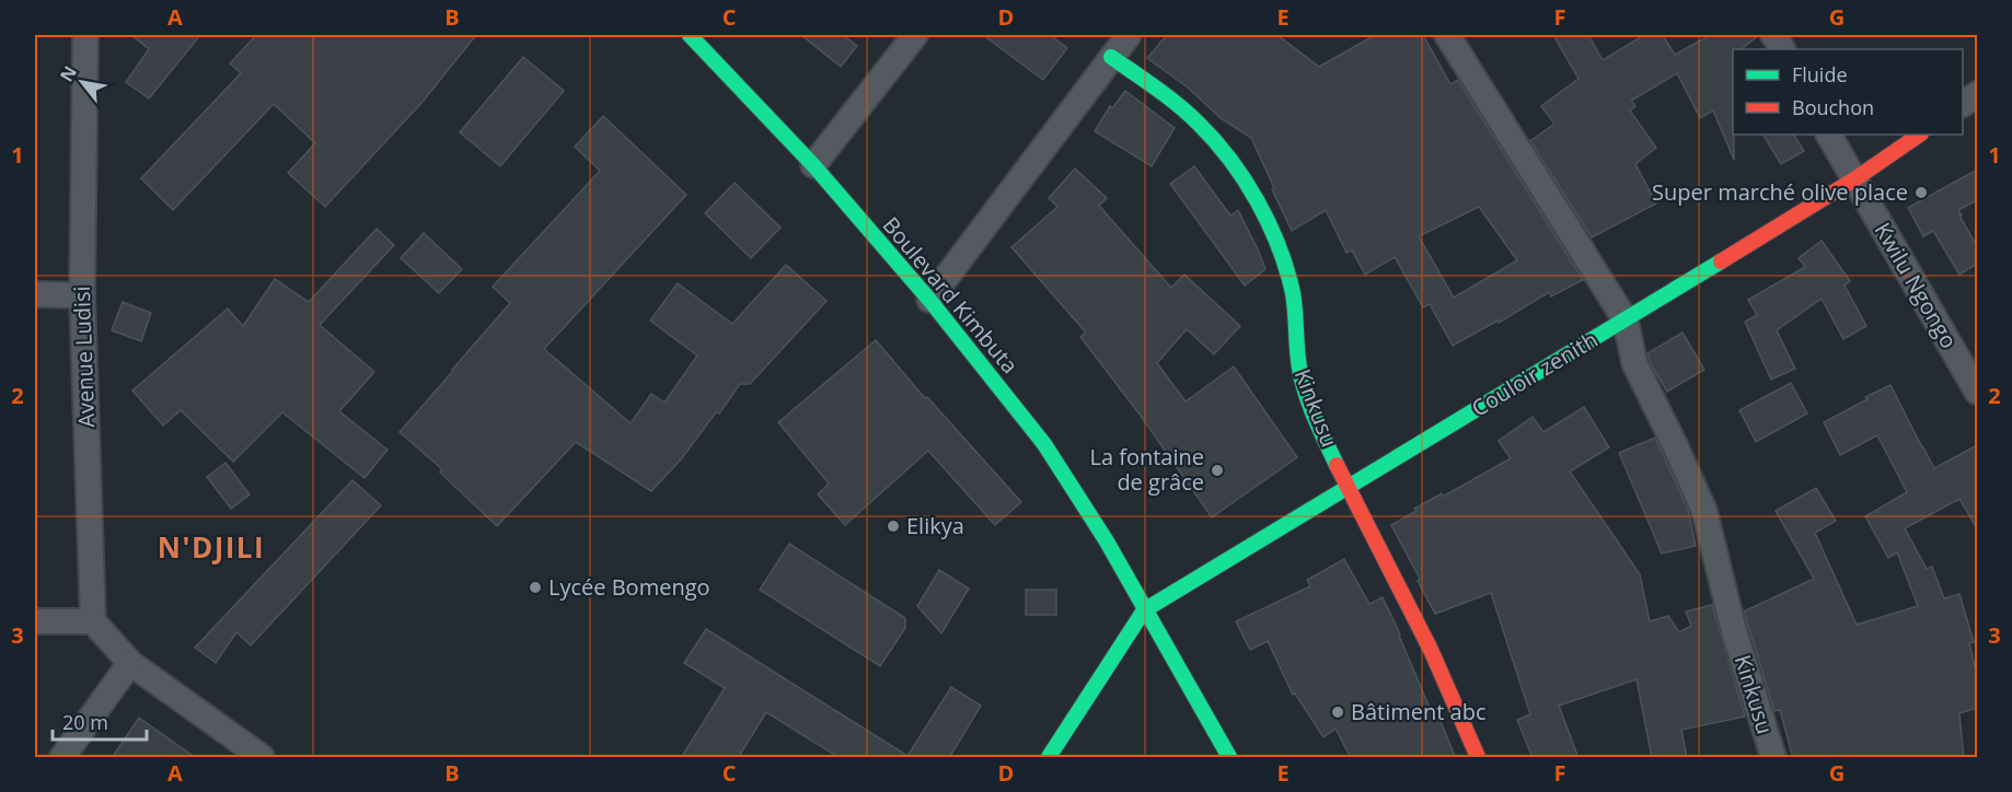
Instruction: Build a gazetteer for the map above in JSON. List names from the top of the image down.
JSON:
{
  "streets": {
    "street": [
      "Kwilu Ngongo",
      "Boulevard Kimbuta",
      "Avenue Ludisi",
      "Couloir zenith",
      "Kinkusu"
    ]
  },
  "crossings": [
    ["Kwilu Ngongo", "Couloir zenith"],
    ["Boulevard Kimbuta", "Couloir zenith"],
    ["Couloir zenith", "Kinkusu"]
  ],
  "districts": ["N'DJILI"],
  "places": [
    "Super marché olive place",
    "La fontaine de grâce",
    "Elikya",
    "Lycée Bomengo",
    "Bâtiment abc"
  ],
  "legend": ["Fluide", "Bouchon"],
  "scale_bar": "20 m",
  "north": "top left",
  "grid": {
    "columns": [
      "A",
      "B",
      "C",
      "D",
      "E",
      "F",
      "G"
    ],
    "rows": ["1", "2", "3"]
  }
}
